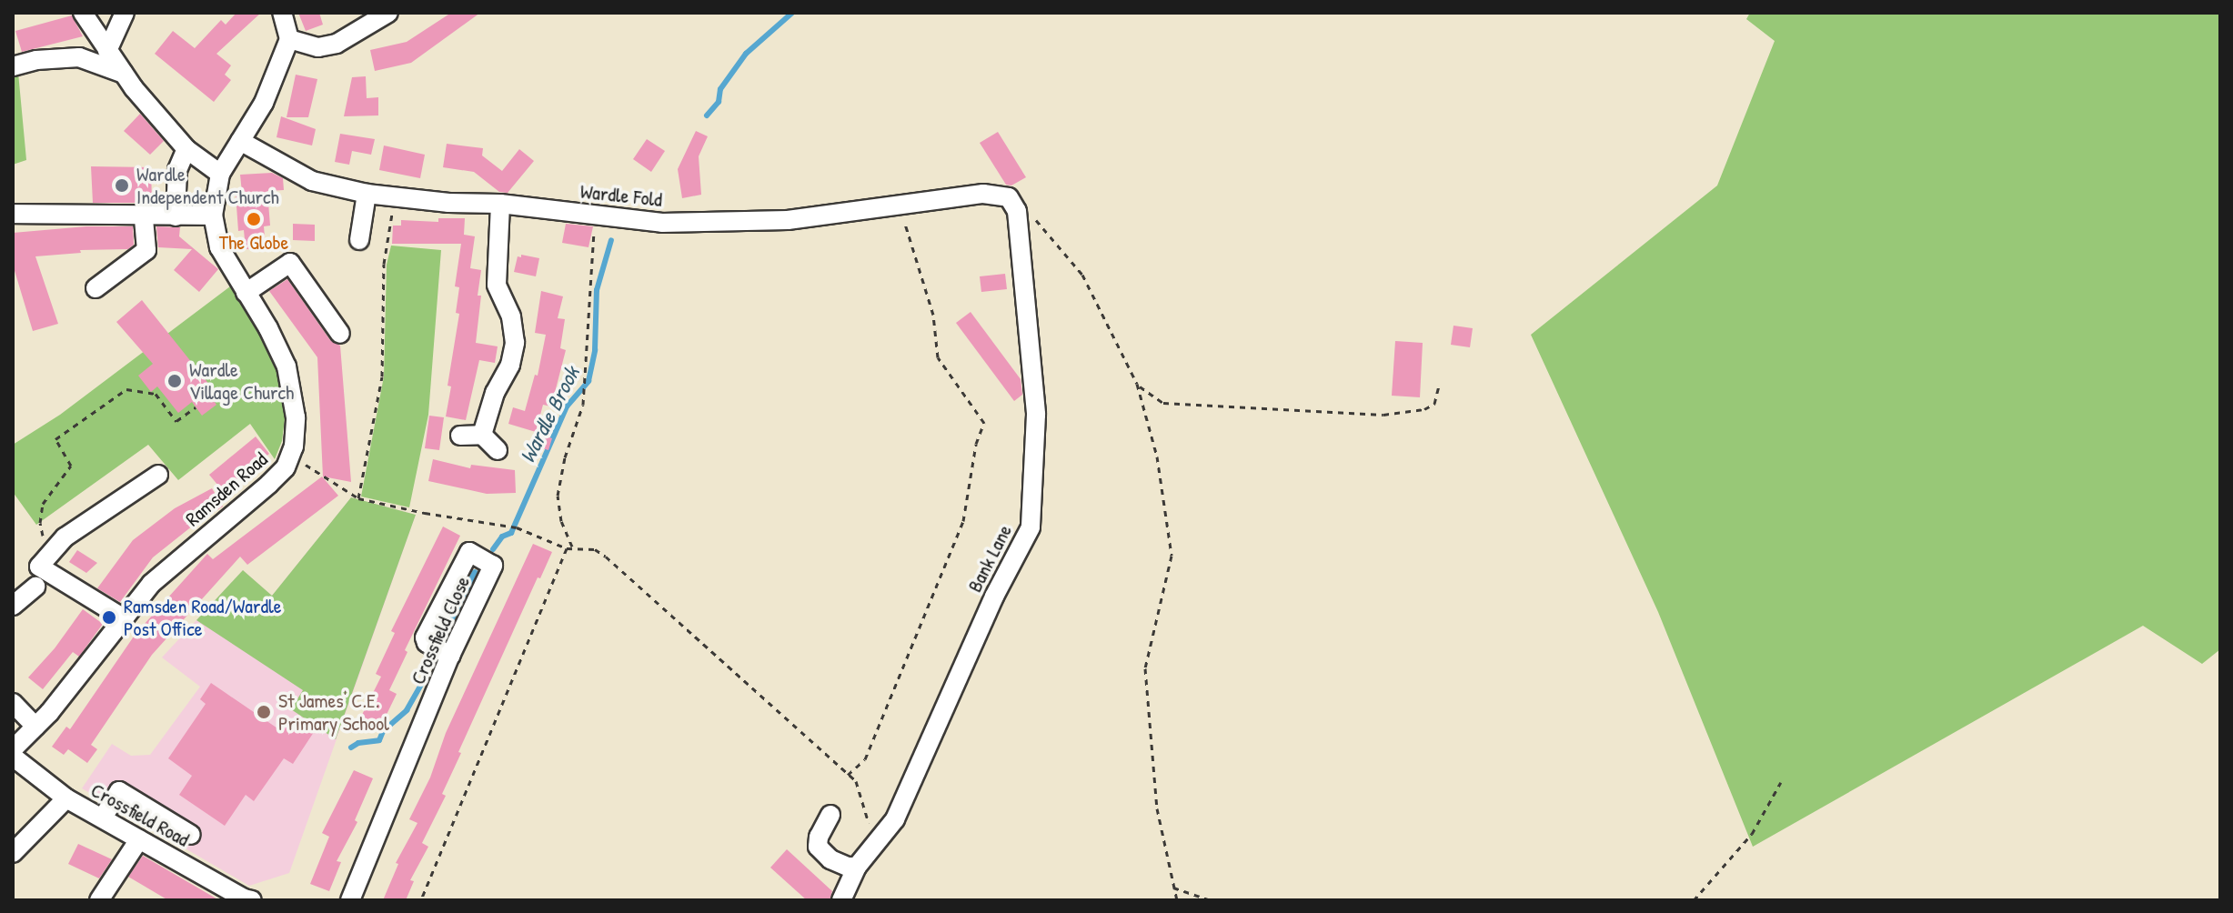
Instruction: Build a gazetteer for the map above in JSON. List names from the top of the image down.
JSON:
{
  "streets": {
    "street": [
      "Wardle Fold",
      "Ramsden Road",
      "Bank Lane",
      "Crossfield Close",
      "Crossfield Road"
    ]
  },
  "crossings": [
    ["Wardle Fold", "Ramsden Road"],
    ["Wardle Fold", "Bank Lane"]
  ],
  "water": ["Wardle Brook"],
  "places": [
    "Wardle Independent Church",
    "The Globe",
    "Wardle Village Church",
    "Ramsden Road/Wardle Post Office",
    "St James' C.E. Primary School"
  ]
}
